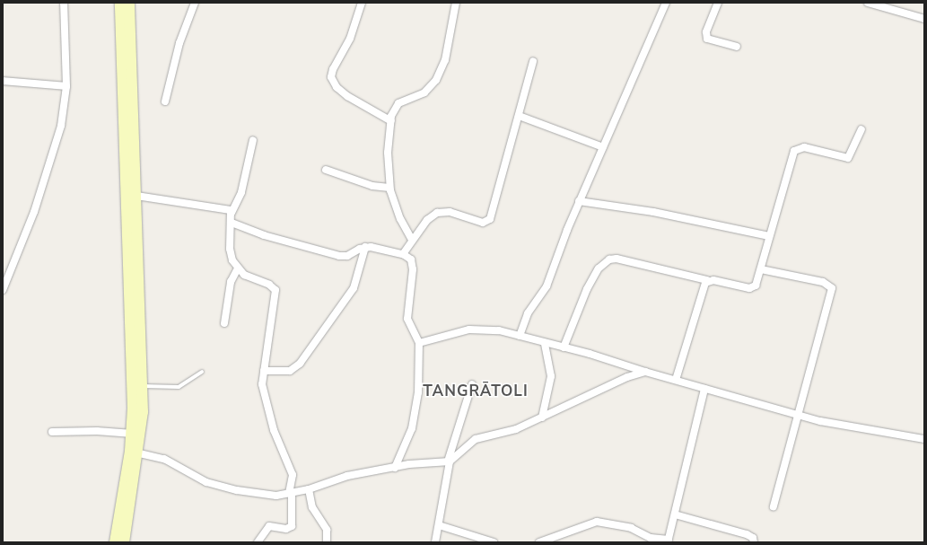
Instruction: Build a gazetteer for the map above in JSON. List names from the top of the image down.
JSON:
{
  "districts": ["TANGRĀTOLI"]
}
